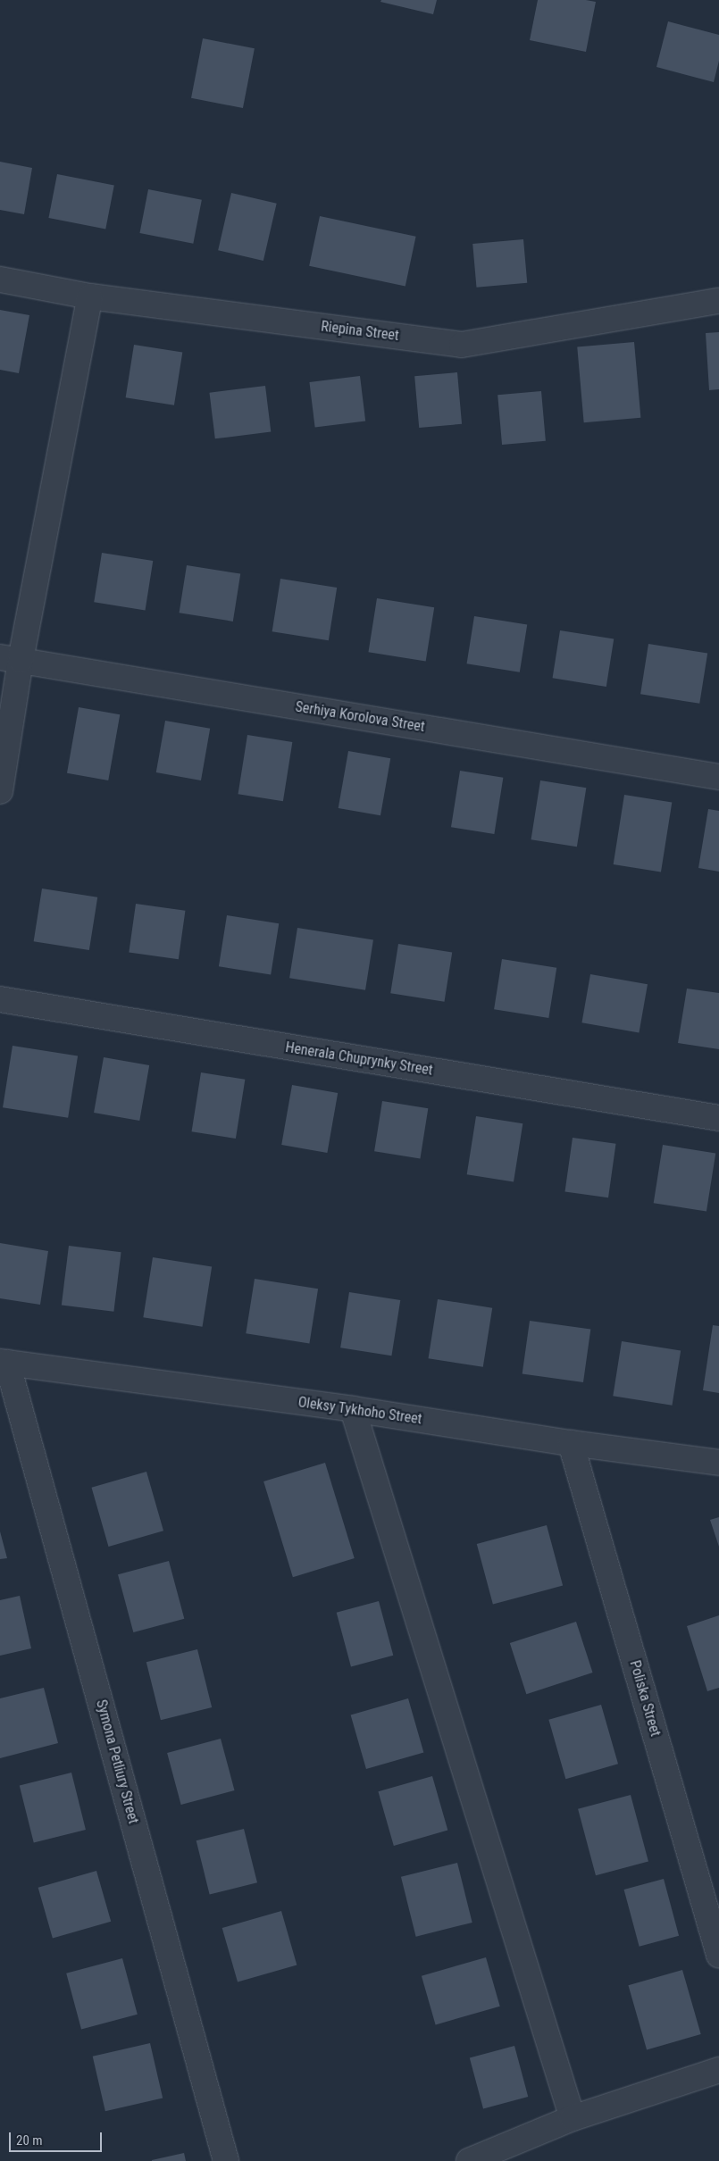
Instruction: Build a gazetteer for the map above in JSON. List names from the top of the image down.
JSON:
{
  "streets": {
    "street": [
      "Riepina Street",
      "Serhiya Korolova Street",
      "Henerala Chuprynky Street",
      "Oleksy Tykhoho Street",
      "Poliska Street",
      "Symona Petliury Street"
    ]
  },
  "crossings": [
    ["Oleksy Tykhoho Street", "Poliska Street"],
    ["Oleksy Tykhoho Street", "Symona Petliury Street"]
  ],
  "scale_bar": "20 m"
}
